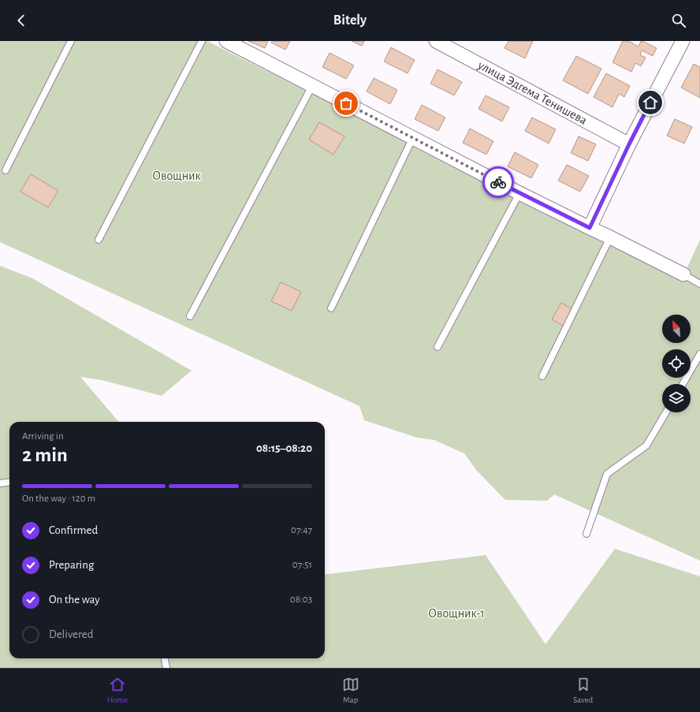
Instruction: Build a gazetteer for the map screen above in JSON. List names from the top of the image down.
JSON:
{
  "streets": {
    "street": ["улица Эдгема Тенишева"]
  },
  "parks": ["Овощник", "Овощник-1"],
  "north": "top left",
  "page": {
    "header": "Bitely",
    "heading": ["2 min", "Arriving in", "08:15–08:20"],
    "bar": "On the way · 120 m",
    "list": [
      ["Confirmed", "07:47"],
      ["Preparing", "07:51"],
      ["On the way", "08:03"],
      "Delivered"
    ],
    "tabs": ["Home", "Map", "Saved"]
  }
}
